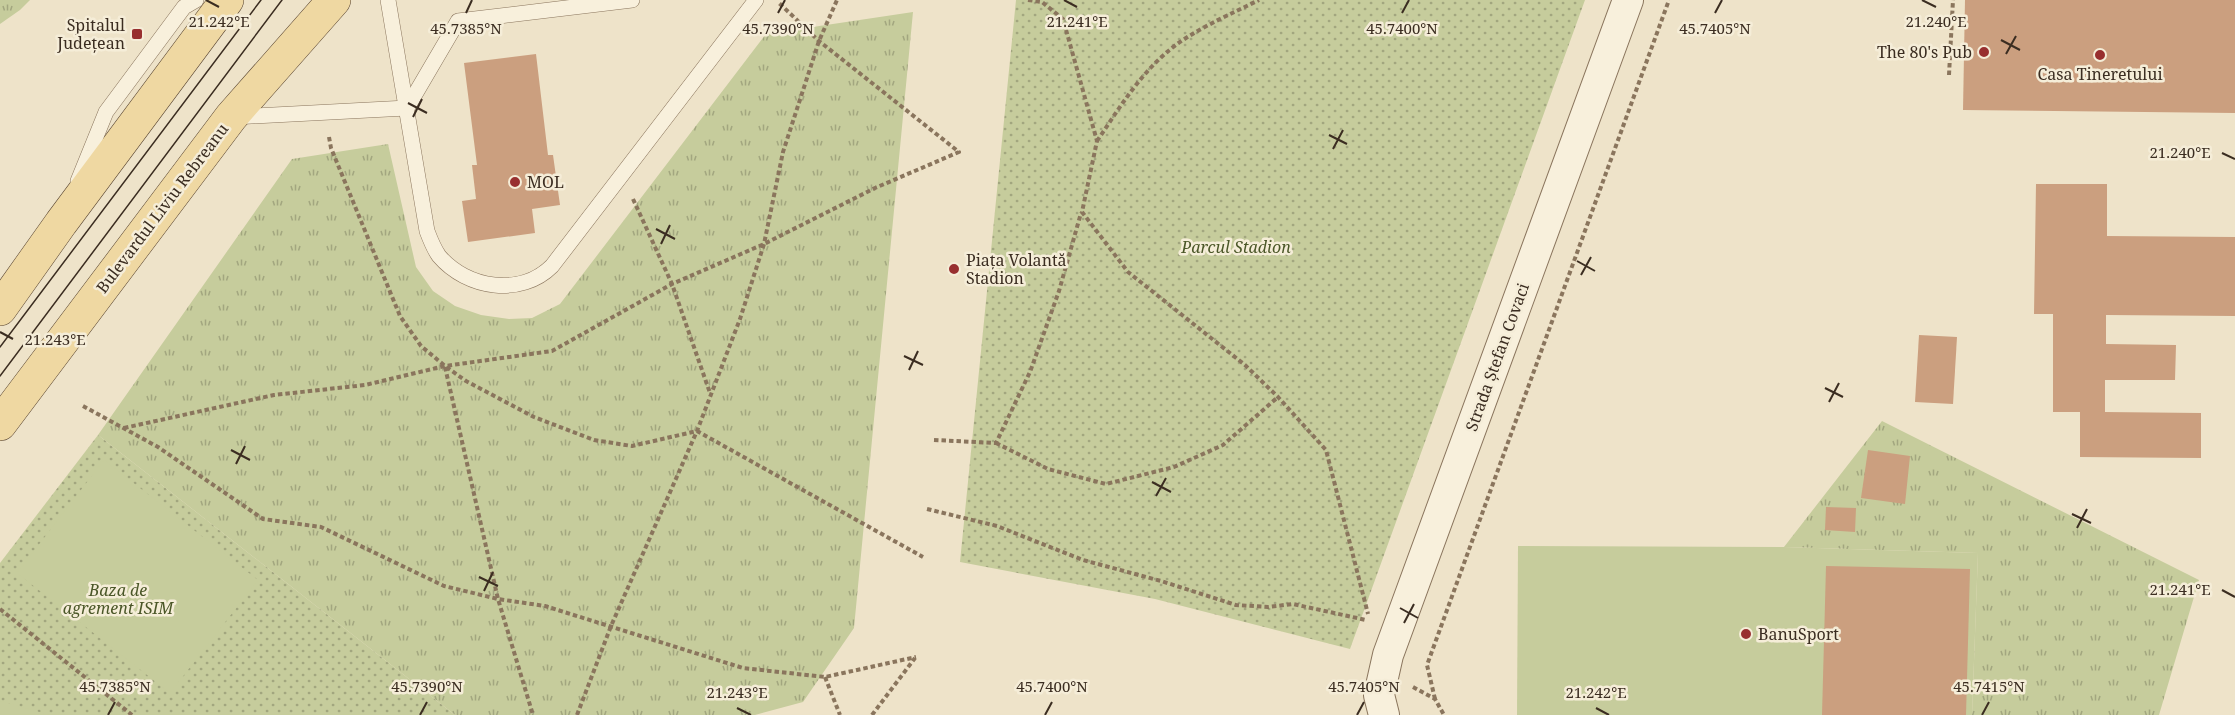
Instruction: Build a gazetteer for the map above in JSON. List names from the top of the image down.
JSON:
{
  "streets": {
    "main road": ["Bulevardul Liviu Rebreanu"],
    "street": ["Strada Ștefan Covaci"]
  },
  "parks": ["Parcul Stadion", "Baza de agrement ISIM"],
  "places": {
    "transit": ["Spitalul Județean"],
    "other": [
      "The 80's Pub",
      "Casa Tineretului",
      "MOL",
      "Piața Volantă Stadion",
      "BanuSport"
    ]
  },
  "coordinates": [
    "21.242°E",
    "21.241°E",
    "21.240°E",
    "45.7385°N",
    "45.7390°N",
    "45.7400°N",
    "45.7405°N",
    "21.243°E",
    "45.7415°N"
  ]
}
